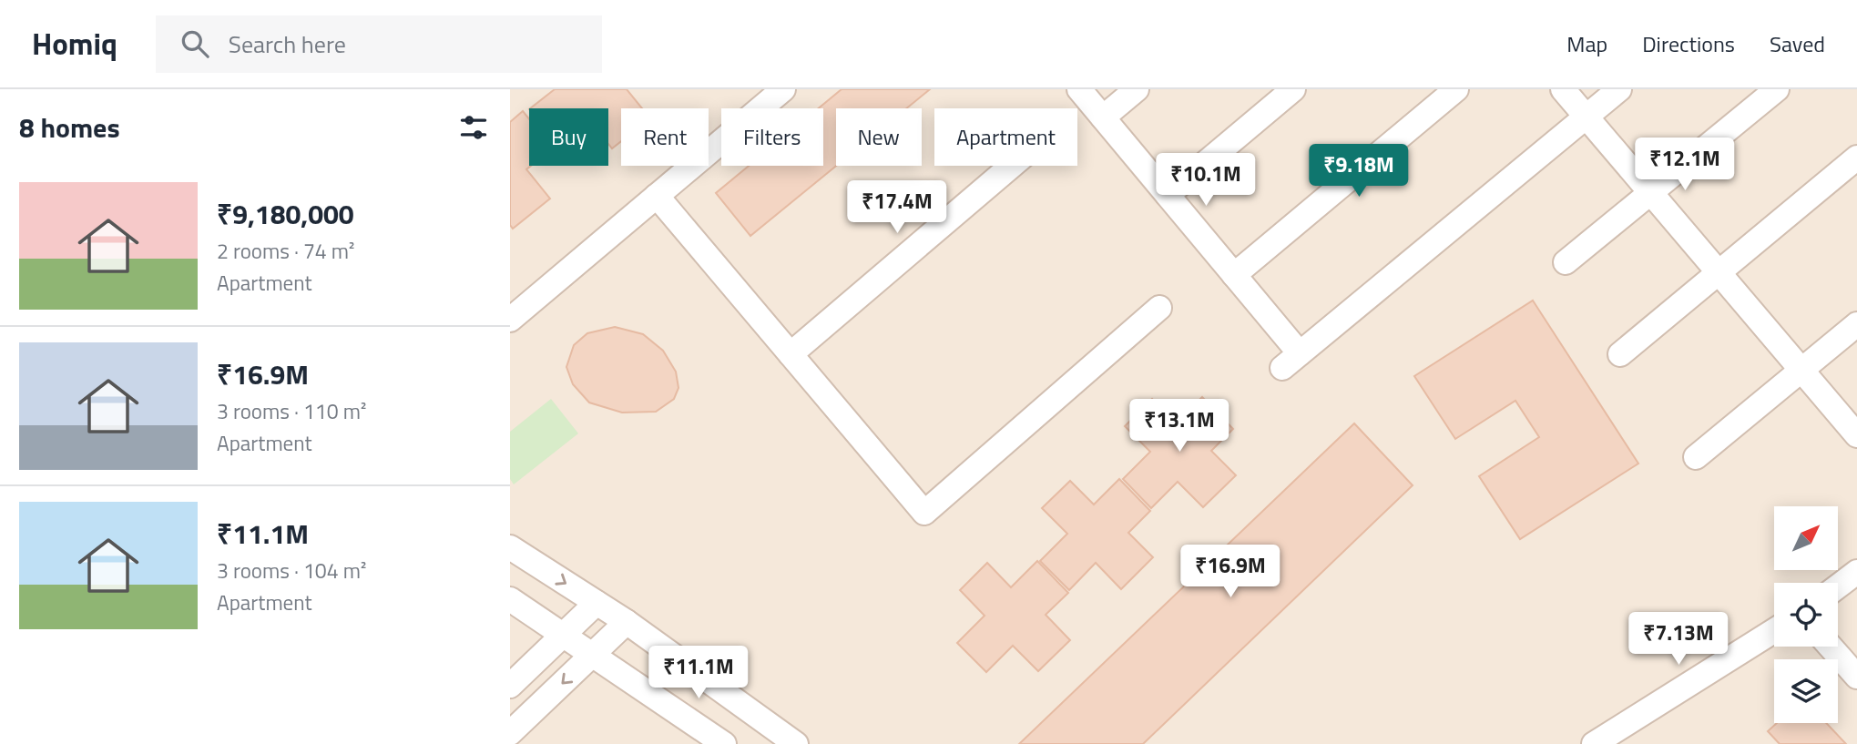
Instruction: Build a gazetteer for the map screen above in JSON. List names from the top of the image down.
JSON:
{
  "north": "top right",
  "page": {
    "header": "Homiq",
    "search": "Search here",
    "nav": ["Map", "Directions", "Saved"],
    "heading": "8 homes",
    "chip": [
      "Buy",
      "Rent",
      "Filters",
      "New",
      "Apartment"
    ],
    "price": [
      "₹12.1M",
      "₹9.18M",
      "₹10.1M",
      "₹17.4M",
      "₹13.1M",
      "₹16.9M",
      "₹7.13M",
      "₹11.1M"
    ],
    "list": [
      {
        "name": "₹9,180,000",
        "note": "2 rooms · 74 m² · Apartment"
      },
      {
        "name": "₹16.9M",
        "note": "3 rooms · 110 m² · Apartment"
      },
      {
        "name": "₹11.1M",
        "note": "3 rooms · 104 m² · Apartment"
      }
    ]
  }
}
